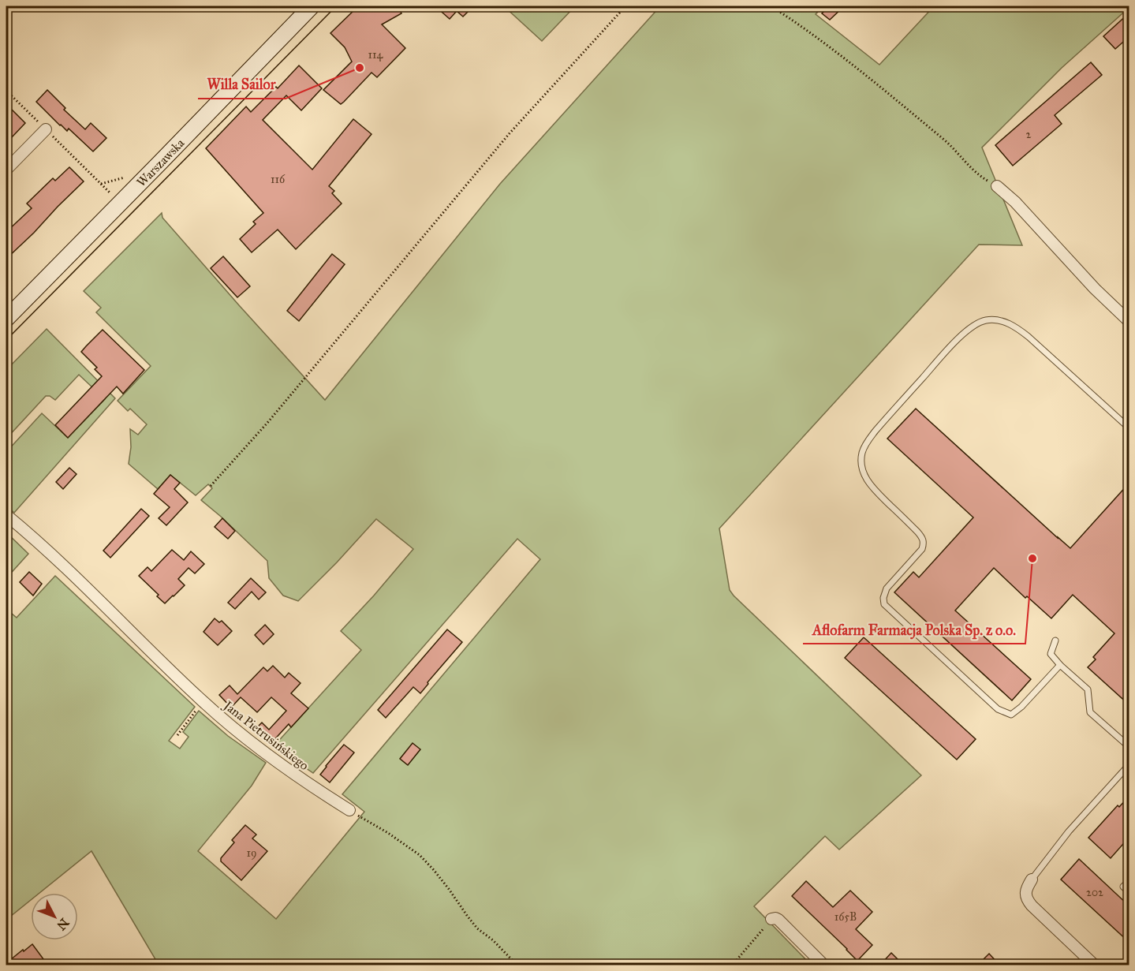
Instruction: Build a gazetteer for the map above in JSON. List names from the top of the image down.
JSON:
{
  "streets": {
    "main road": ["Warszawska"],
    "street": ["Jana Pietrusińskiego"]
  },
  "places": ["Willa Sailor", "Aflofarm Farmacja Polska Sp. z o.o."],
  "house_numbers": [
    "114",
    "2",
    "116",
    "19",
    "202",
    "165B"
  ],
  "north": "bottom right"
}
